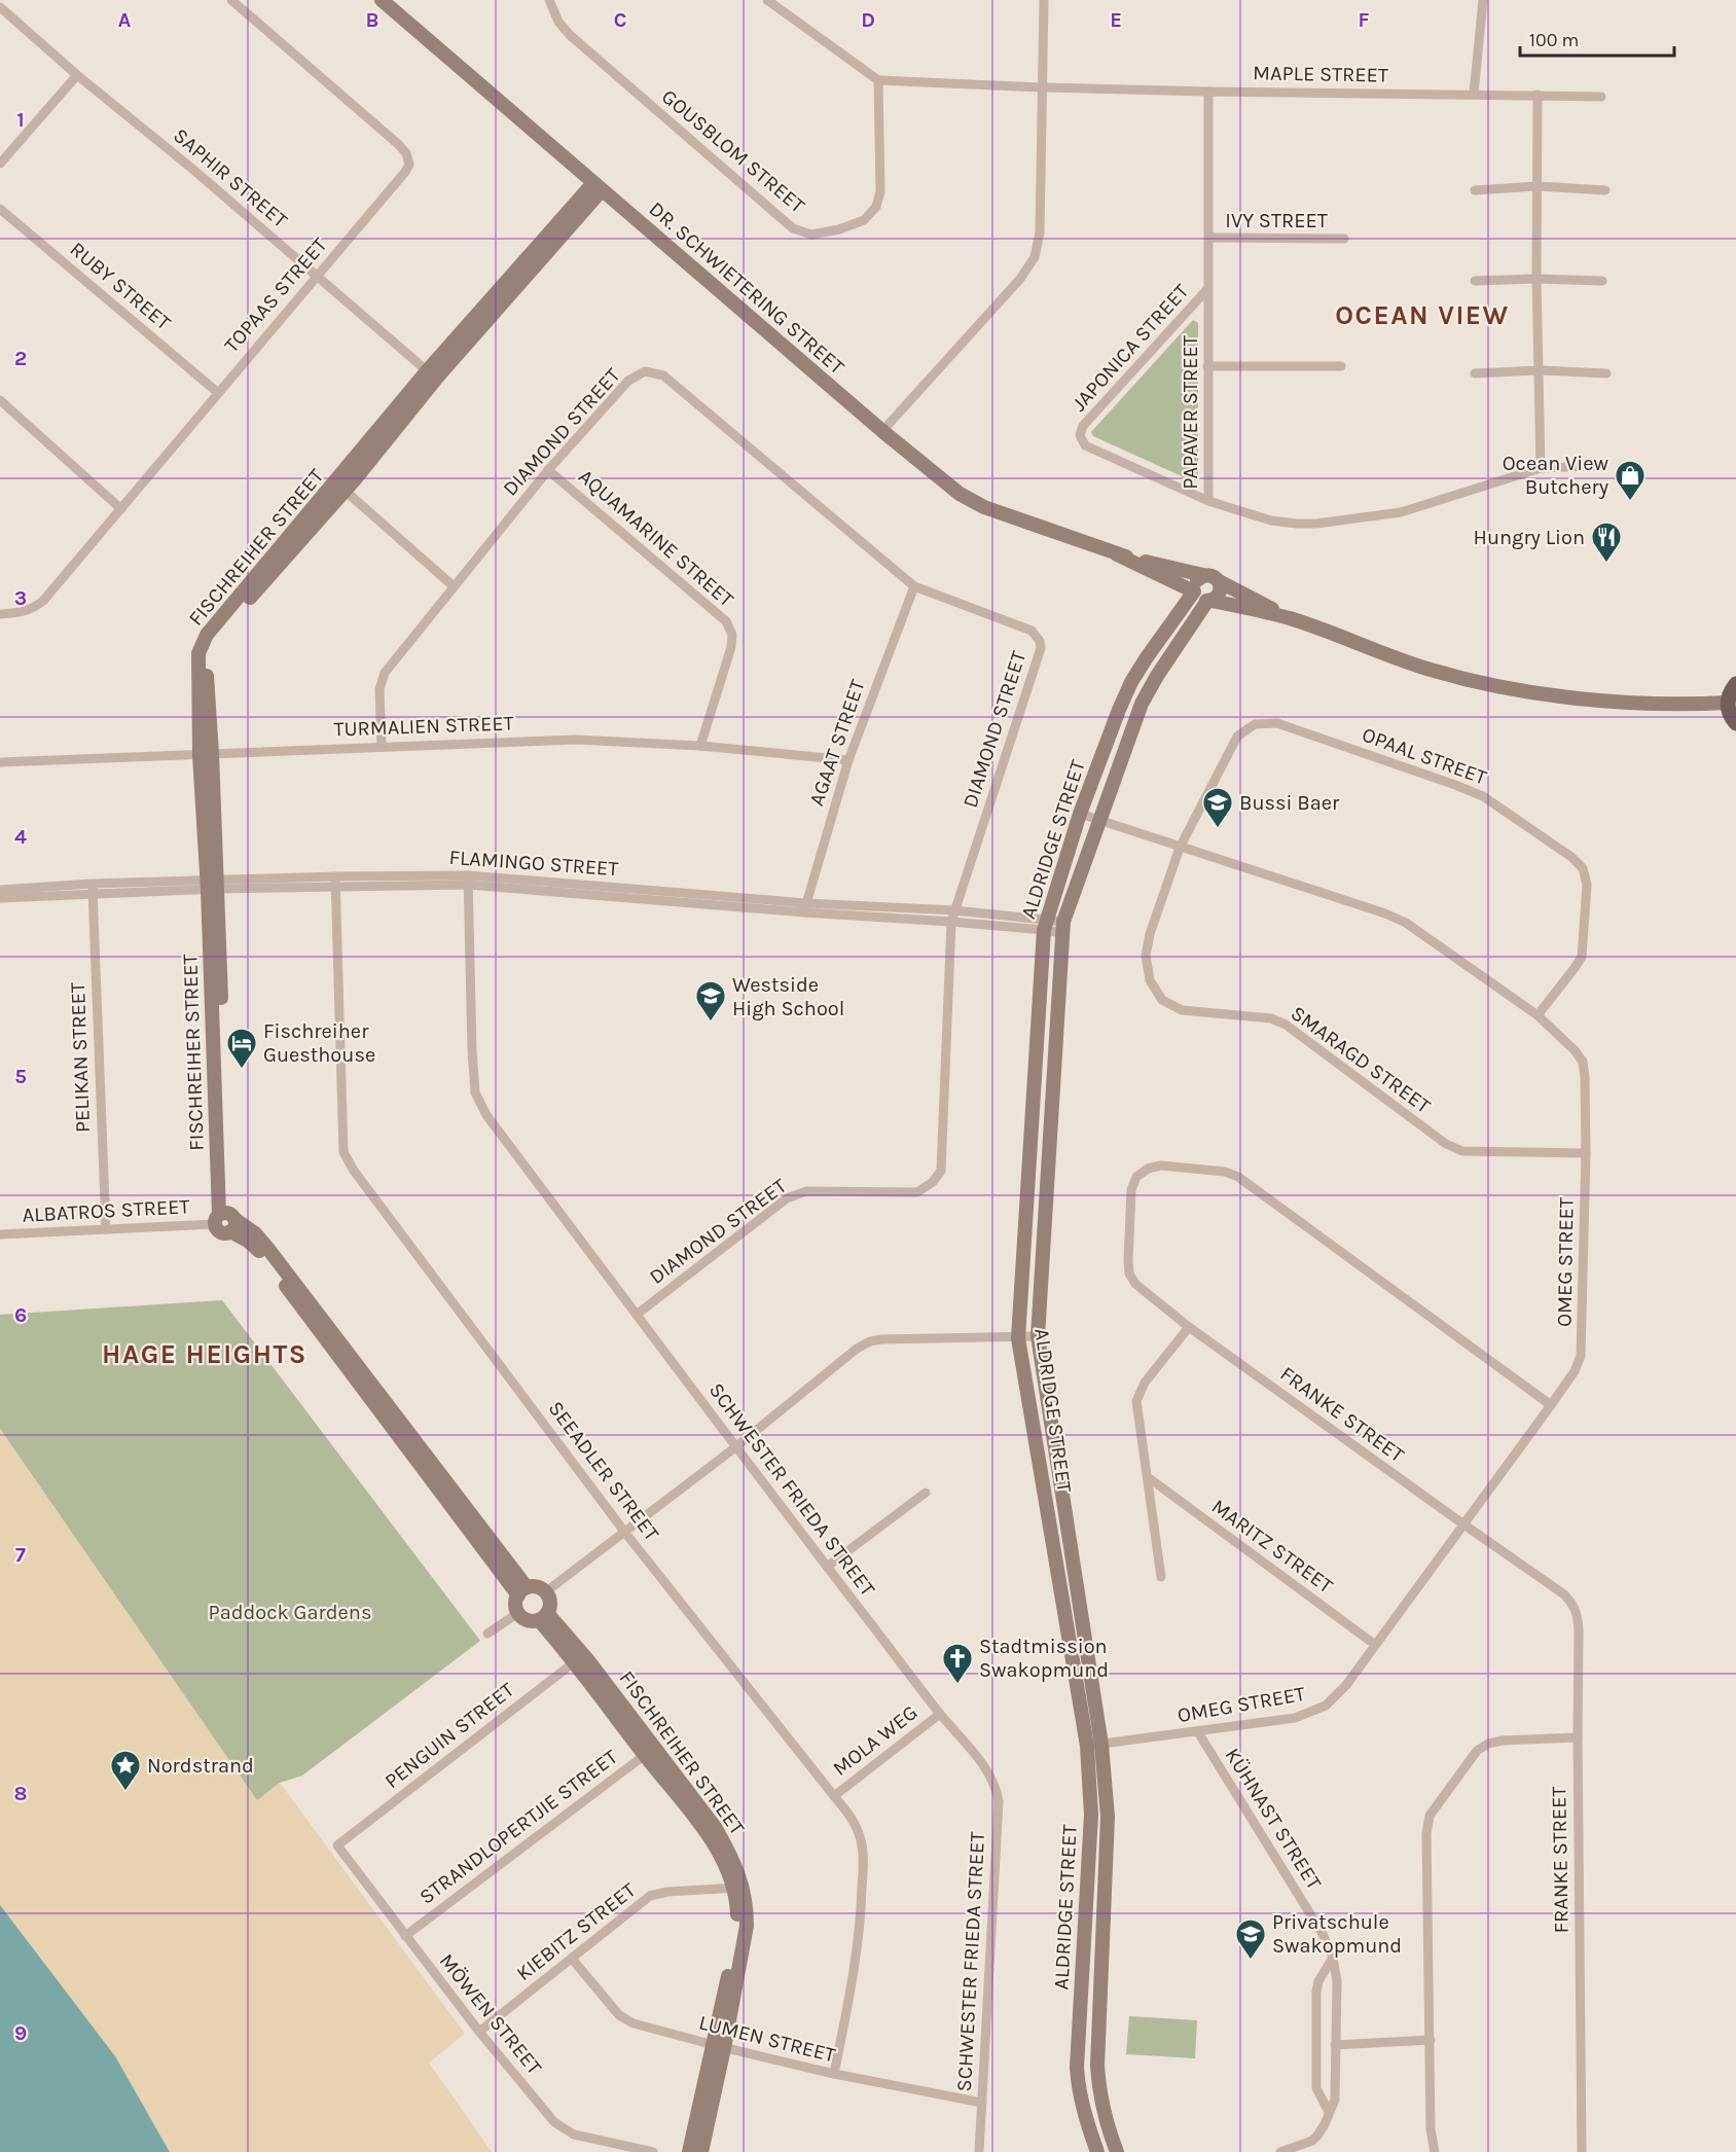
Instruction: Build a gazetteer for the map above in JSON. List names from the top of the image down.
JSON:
{
  "streets": {
    "street": [
      "MAPLE STREET",
      "GOUSBLOM STREET",
      "SAPHIR STREET",
      "IVY STREET",
      "RUBY STREET",
      "DR. SCHWIETERING STREET",
      "TOPAAS STREET",
      "JAPONICA STREET",
      "PAPAVER STREET",
      "DIAMOND STREET",
      "AQUAMARINE STREET",
      "FISCHREIHER STREET",
      "TURMALIEN STREET",
      "AGAAT STREET",
      "OPAAL STREET",
      "ALDRIDGE STREET",
      "FLAMINGO STREET",
      "PELIKAN STREET",
      "SMARAGD STREET",
      "ALBATROS STREET",
      "OMEG STREET",
      "FRANKE STREET",
      "SEEADLER STREET",
      "SCHWESTER FRIEDA STREET",
      "MARITZ STREET",
      "PENGUIN STREET",
      "MOLA WEG",
      "KÜHNAST STREET",
      "STRANDLOPERTJIE STREET",
      "KIEBITZ STREET",
      "MÖWEN STREET",
      "LUMEN STREET"
    ]
  },
  "crossings": [
    ["MAPLE STREET", "GOUSBLOM STREET"],
    ["MAPLE STREET", "PAPAVER STREET"],
    ["SAPHIR STREET", "TOPAAS STREET"],
    ["SAPHIR STREET", "FISCHREIHER STREET"],
    ["IVY STREET", "PAPAVER STREET"],
    ["RUBY STREET", "TOPAAS STREET"],
    ["DR. SCHWIETERING STREET", "FISCHREIHER STREET"],
    ["DR. SCHWIETERING STREET", "ALDRIDGE STREET"],
    ["JAPONICA STREET", "PAPAVER STREET"],
    ["DIAMOND STREET", "AQUAMARINE STREET"],
    ["DIAMOND STREET", "TURMALIEN STREET"],
    ["DIAMOND STREET", "AGAAT STREET"],
    ["DIAMOND STREET", "FLAMINGO STREET"],
    ["DIAMOND STREET", "SCHWESTER FRIEDA STREET"],
    ["AQUAMARINE STREET", "TURMALIEN STREET"],
    ["FISCHREIHER STREET", "TURMALIEN STREET"],
    ["FISCHREIHER STREET", "FLAMINGO STREET"],
    ["FISCHREIHER STREET", "ALBATROS STREET"],
    ["FISCHREIHER STREET", "PENGUIN STREET"],
    ["FISCHREIHER STREET", "STRANDLOPERTJIE STREET"],
    ["FISCHREIHER STREET", "KIEBITZ STREET"],
    ["FISCHREIHER STREET", "LUMEN STREET"],
    ["TURMALIEN STREET", "AGAAT STREET"],
    ["AGAAT STREET", "FLAMINGO STREET"],
    ["OPAAL STREET", "SMARAGD STREET"],
    ["OPAAL STREET", "OMEG STREET"],
    ["ALDRIDGE STREET", "FLAMINGO STREET"],
    ["ALDRIDGE STREET", "OMEG STREET"],
    ["FLAMINGO STREET", "PELIKAN STREET"],
    ["FLAMINGO STREET", "SEEADLER STREET"],
    ["FLAMINGO STREET", "SCHWESTER FRIEDA STREET"],
    ["PELIKAN STREET", "ALBATROS STREET"],
    ["SMARAGD STREET", "OMEG STREET"],
    ["OMEG STREET", "FRANKE STREET"],
    ["OMEG STREET", "MARITZ STREET"],
    ["OMEG STREET", "KÜHNAST STREET"],
    ["SEEADLER STREET", "MOLA WEG"],
    ["SEEADLER STREET", "LUMEN STREET"],
    ["SCHWESTER FRIEDA STREET", "MOLA WEG"],
    ["SCHWESTER FRIEDA STREET", "LUMEN STREET"],
    ["PENGUIN STREET", "MÖWEN STREET"],
    ["STRANDLOPERTJIE STREET", "MÖWEN STREET"],
    ["KIEBITZ STREET", "MÖWEN STREET"],
    ["KIEBITZ STREET", "LUMEN STREET"]
  ],
  "districts": ["OCEAN VIEW", "HAGE HEIGHTS"],
  "parks": ["Paddock Gardens"],
  "places": {
    "shop": ["Ocean View Butchery"],
    "restaurant": ["Hungry Lion"],
    "school or university": ["Bussi Baer", "Westside High School", "Privatschule Swakopmund"],
    "hotel": ["Fischreiher Guesthouse"],
    "church": ["Stadtmission Swakopmund"],
    "place": ["Nordstrand"]
  },
  "scale_bar": "100 m",
  "grid": {
    "columns": [
      "A",
      "B",
      "C",
      "D",
      "E",
      "F"
    ],
    "rows": [
      "1",
      "2",
      "3",
      "4",
      "5",
      "6",
      "7",
      "8",
      "9"
    ]
  }
}
